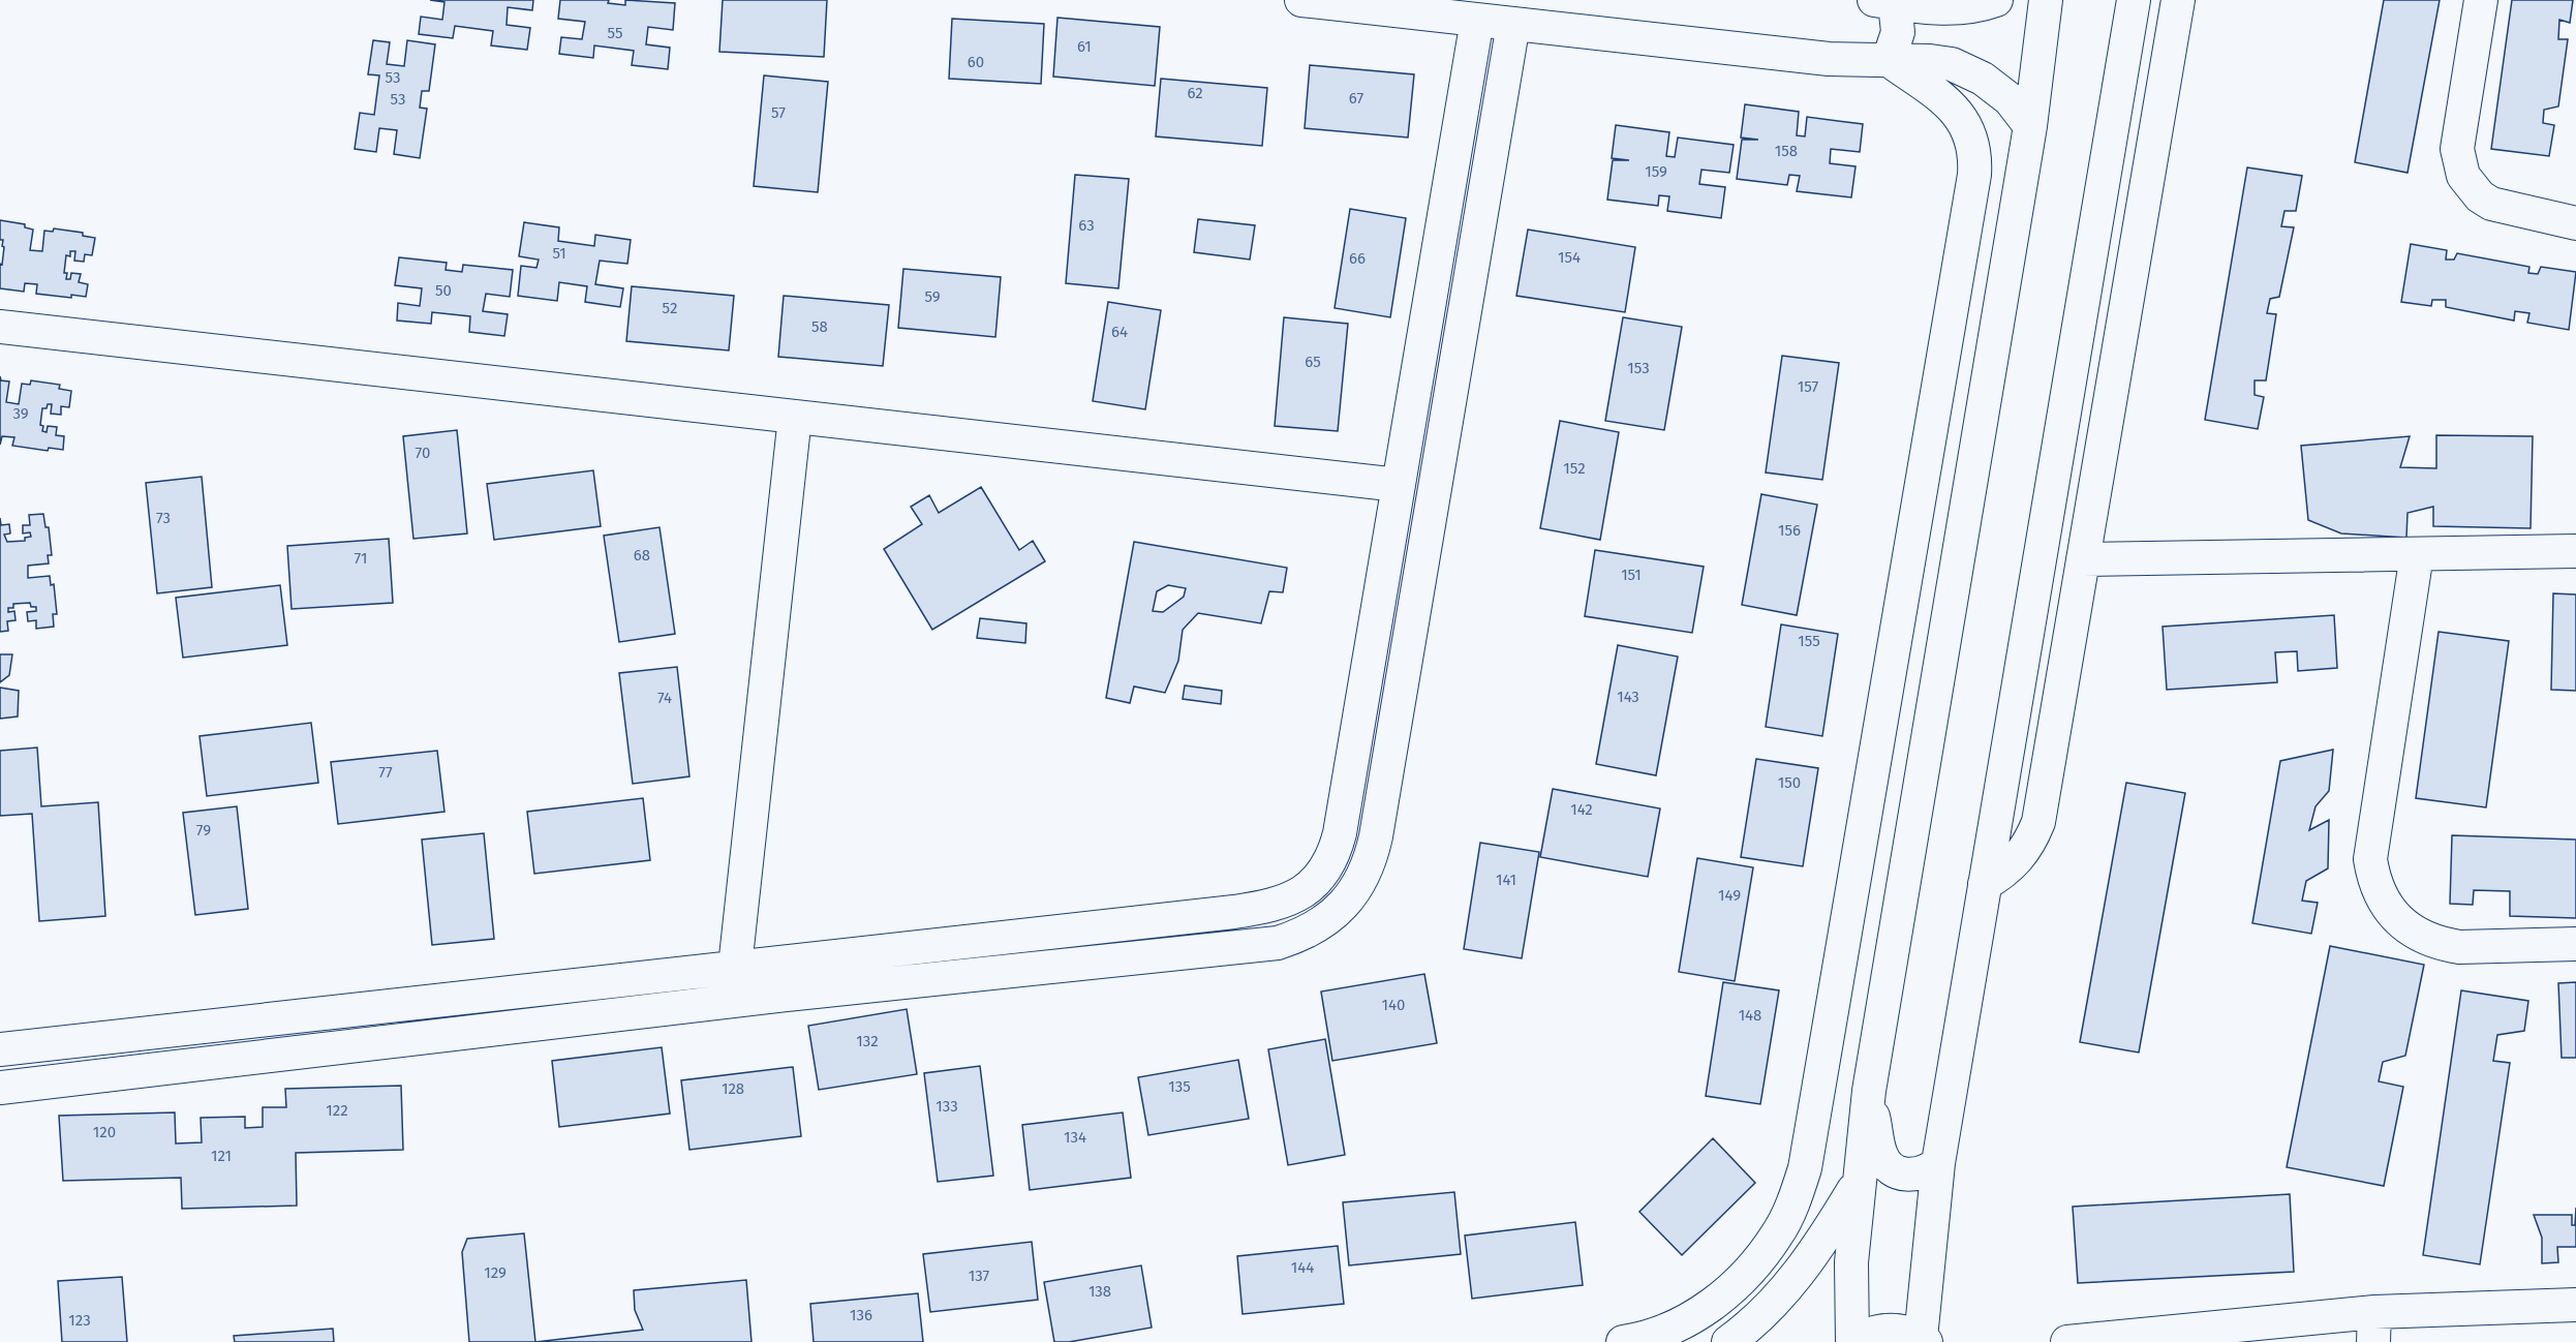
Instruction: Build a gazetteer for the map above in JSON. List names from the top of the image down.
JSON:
{
  "house_numbers": [
    "55",
    "61",
    "60",
    "53",
    "62",
    "67",
    "53",
    "57",
    "158",
    "159",
    "63",
    "51",
    "154",
    "66",
    "50",
    "59",
    "52",
    "58",
    "64",
    "65",
    "153",
    "157",
    "39",
    "70",
    "152",
    "73",
    "156",
    "68",
    "71",
    "151",
    "155",
    "143",
    "74",
    "77",
    "150",
    "142",
    "79",
    "141",
    "149",
    "140",
    "148",
    "132",
    "135",
    "128",
    "133",
    "122",
    "120",
    "134",
    "121",
    "144",
    "129",
    "137",
    "138",
    "136",
    "123"
  ]
}
